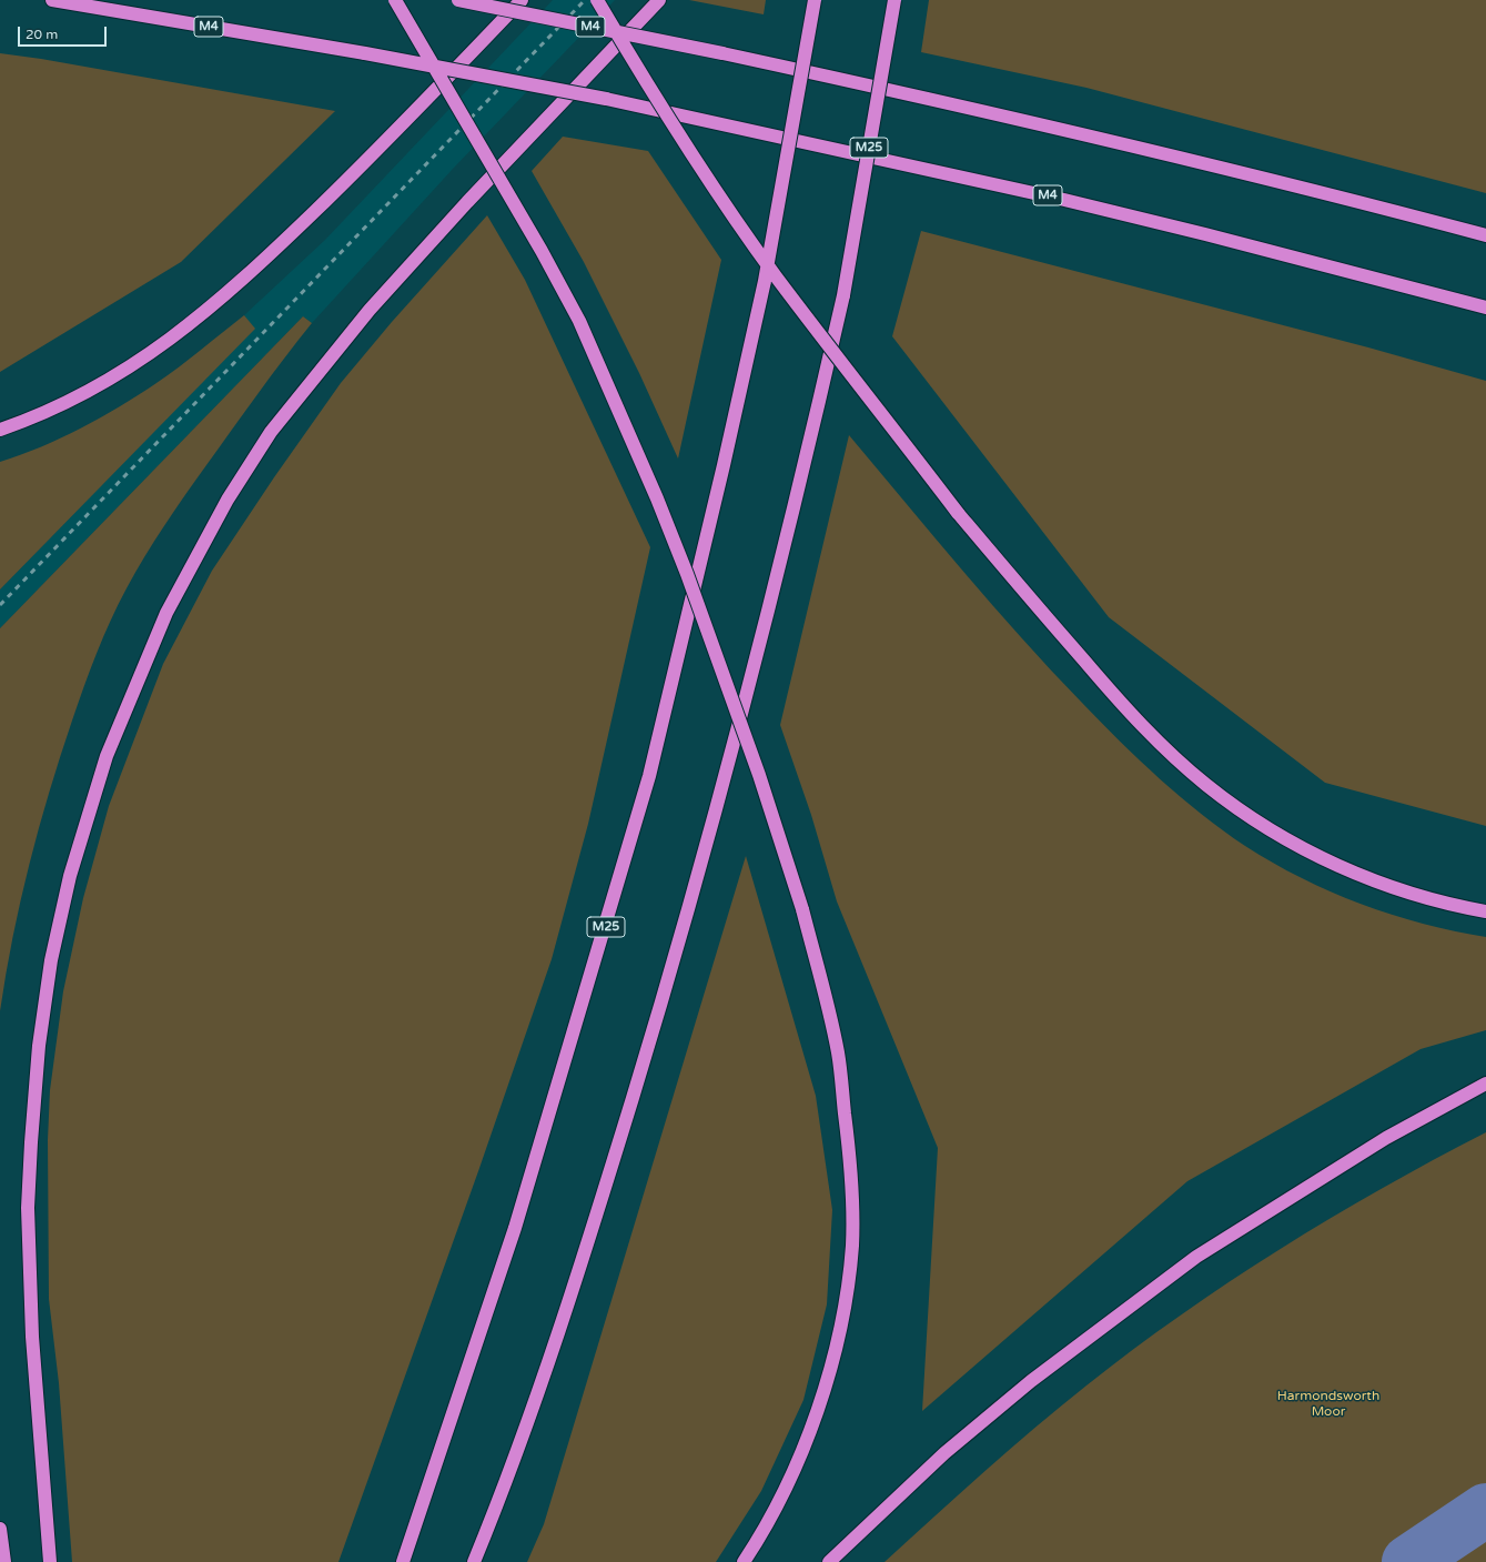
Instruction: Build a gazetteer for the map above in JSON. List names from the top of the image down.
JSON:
{
  "streets": {
    "highway": ["M4", "M25"]
  },
  "parks": ["Harmondsworth Moor"],
  "scale_bar": "20 m"
}
